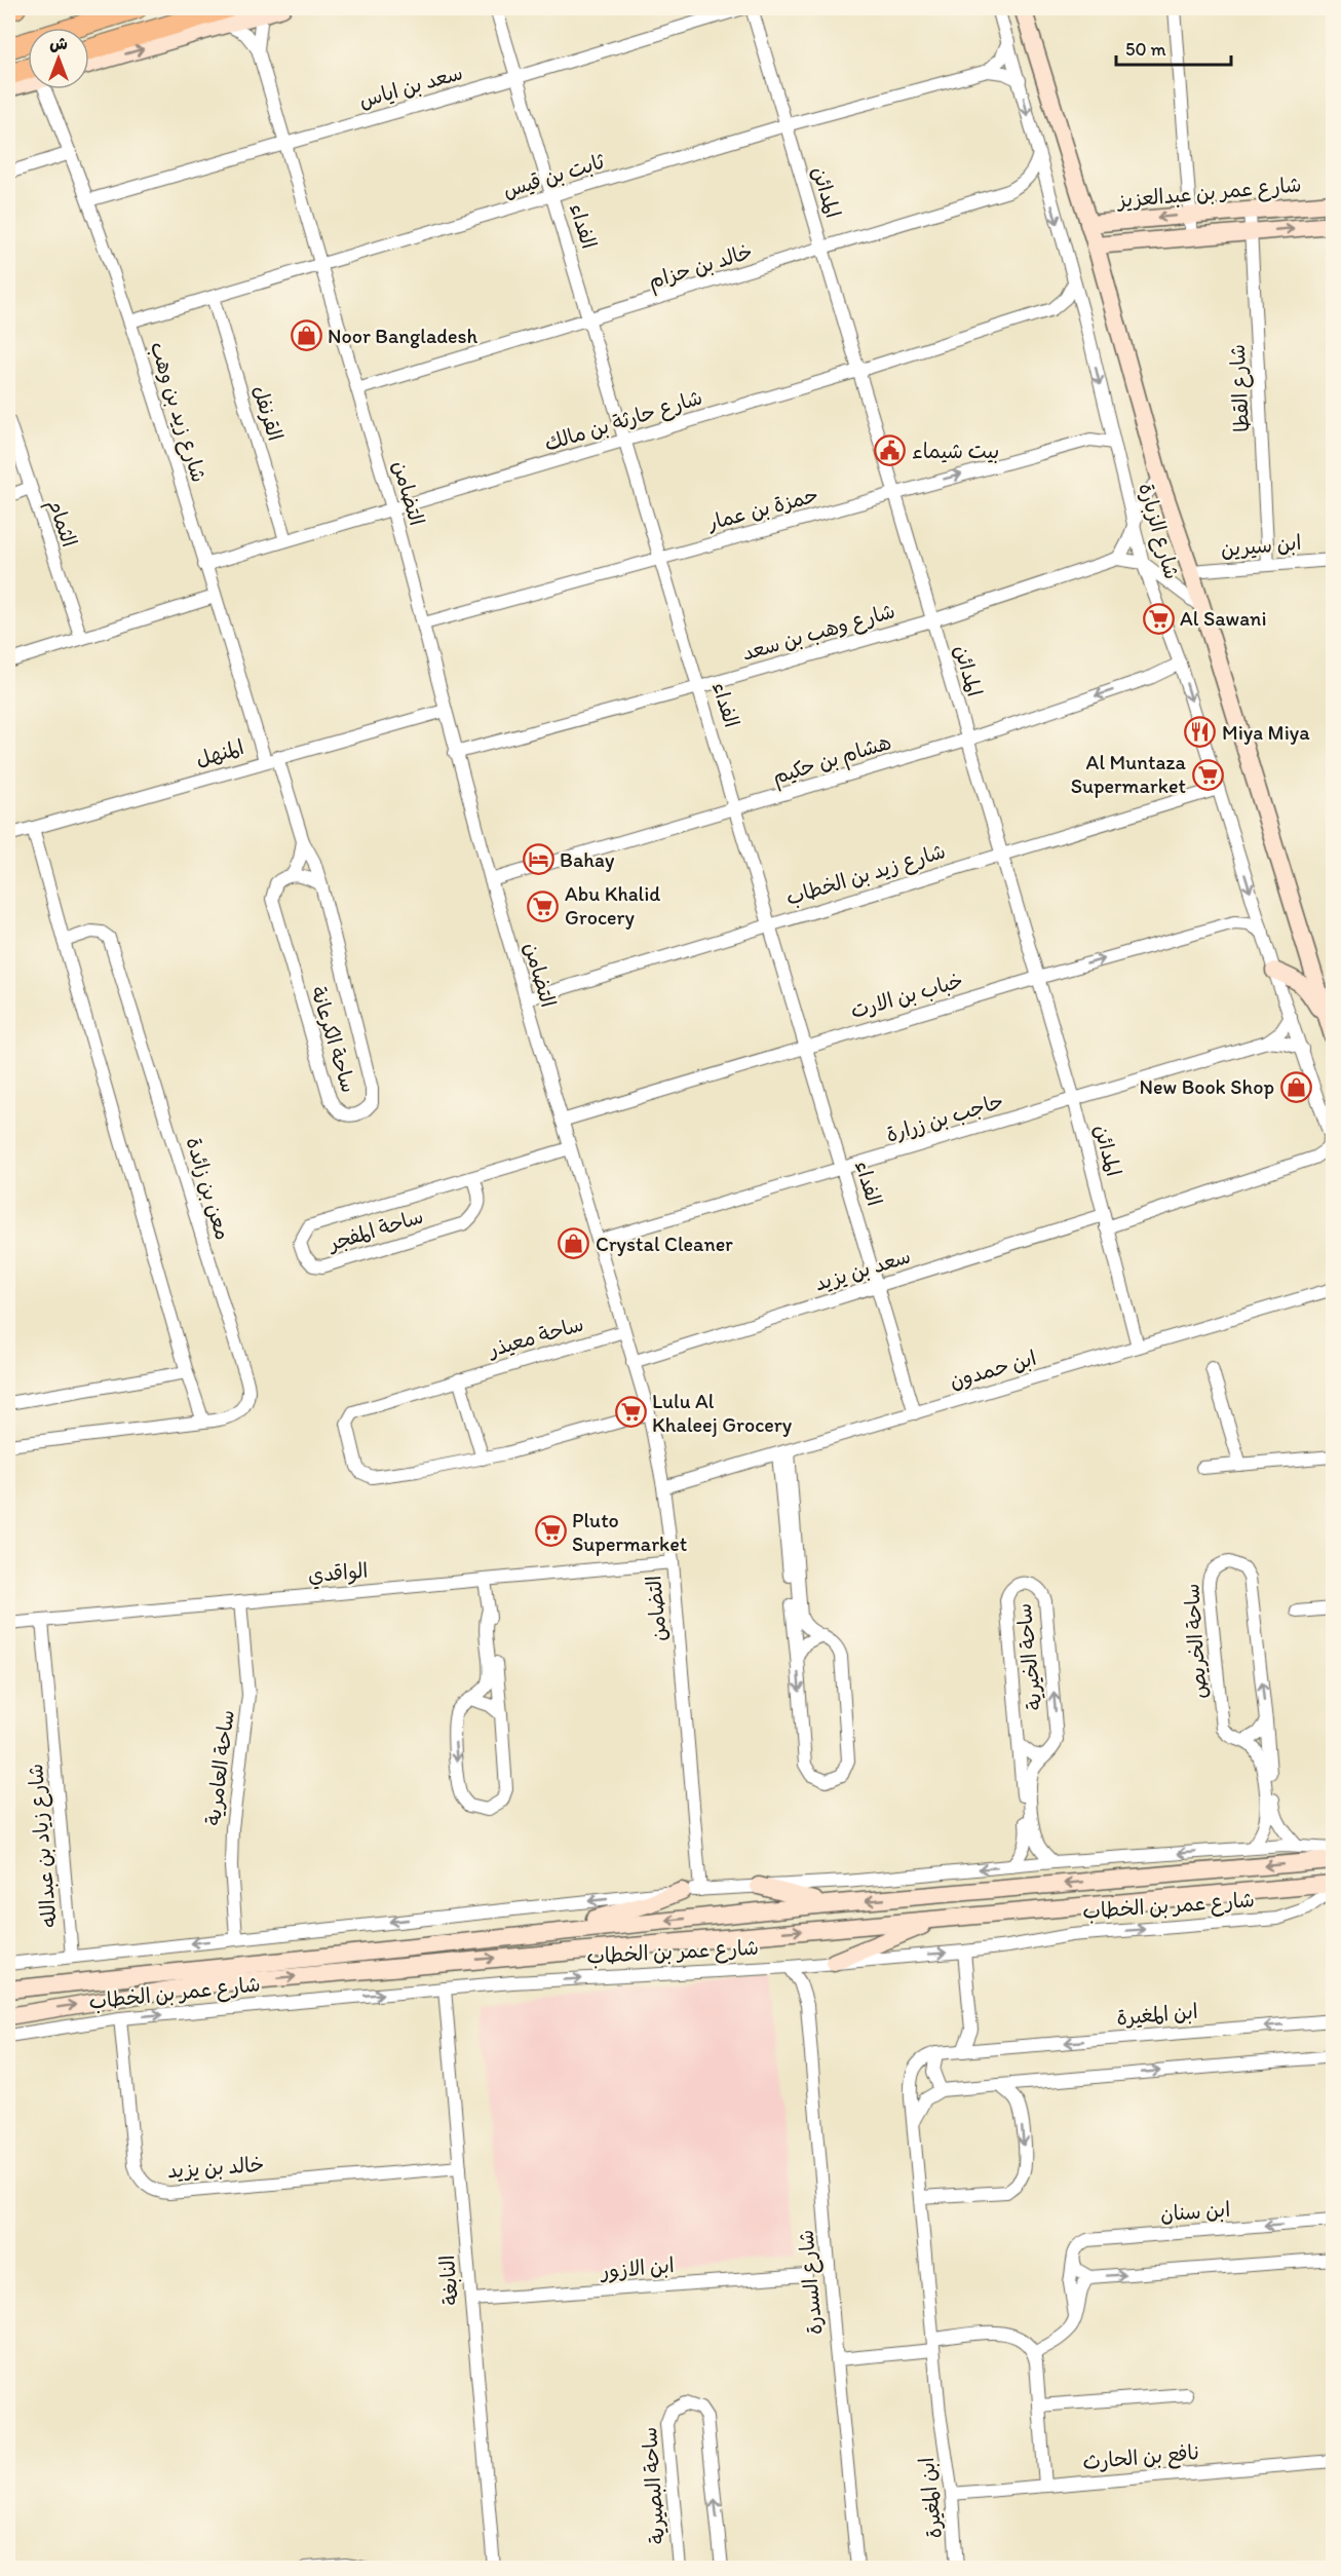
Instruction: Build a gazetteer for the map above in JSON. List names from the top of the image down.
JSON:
{
  "streets": {
    "main road": ["شارع عمر بن عبدالعزيز", "شارع الزبارة", "شارع عمر بن الخطاب"],
    "street": [
      "سعد بن اياس",
      "ثابت بن قيس",
      "المدائن",
      "الفداء",
      "خالد بن حزام",
      "شارع القطا",
      "شارع زيد بن وهب",
      "القرنفل",
      "شارع حارثة بن مالك",
      "التضامن",
      "حمزة بن عمار",
      "الثمام",
      "ابن سيرين",
      "شارع وهب بن سعد",
      "المنهل",
      "هشام بن حكيم",
      "شارع زيد بن الخطاب",
      "خباب بن الارت",
      "ساحة الكرعانة",
      "حاجب بن زرارة",
      "معن بن زائدة",
      "ساحة المفجر",
      "سعد بن يزيد",
      "ساحة معيذر",
      "ابن حمدون",
      "الواقدي",
      "ساحة الخريص",
      "ساحة الخيرية",
      "ساحة العامرية",
      "شارع زياد بن عبدالله",
      "ابن المغيرة",
      "خالد بن يزيد",
      "ابن سنان",
      "ابن الازور",
      "النابغة",
      "شارع السدرة",
      "نافع بن الحارث",
      "ساحة البصيرية"
    ]
  },
  "crossings": [
    ["سعد بن اياس", "الفداء"],
    ["سعد بن اياس", "شارع زيد بن وهب"],
    ["سعد بن اياس", "التضامن"],
    ["ثابت بن قيس", "المدائن"],
    ["ثابت بن قيس", "الفداء"],
    ["ثابت بن قيس", "شارع زيد بن وهب"],
    ["ثابت بن قيس", "القرنفل"],
    ["ثابت بن قيس", "التضامن"],
    ["المدائن", "خالد بن حزام"],
    ["المدائن", "شارع حارثة بن مالك"],
    ["المدائن", "حمزة بن عمار"],
    ["المدائن", "شارع وهب بن سعد"],
    ["المدائن", "هشام بن حكيم"],
    ["المدائن", "شارع زيد بن الخطاب"],
    ["المدائن", "خباب بن الارت"],
    ["المدائن", "حاجب بن زرارة"],
    ["المدائن", "سعد بن يزيد"],
    ["المدائن", "ابن حمدون"],
    ["شارع عمر بن عبدالعزيز", "شارع القطا"],
    ["شارع عمر بن عبدالعزيز", "شارع الزبارة"],
    ["الفداء", "خالد بن حزام"],
    ["الفداء", "شارع حارثة بن مالك"],
    ["الفداء", "حمزة بن عمار"],
    ["الفداء", "شارع وهب بن سعد"],
    ["الفداء", "هشام بن حكيم"],
    ["الفداء", "شارع زيد بن الخطاب"],
    ["الفداء", "خباب بن الارت"],
    ["الفداء", "حاجب بن زرارة"],
    ["الفداء", "سعد بن يزيد"],
    ["الفداء", "ابن حمدون"],
    ["خالد بن حزام", "التضامن"],
    ["خالد بن حزام", "شارع الزبارة"],
    ["شارع القطا", "ابن سيرين"],
    ["شارع زيد بن وهب", "شارع حارثة بن مالك"],
    ["شارع زيد بن وهب", "المنهل"],
    ["شارع زيد بن وهب", "ساحة الكرعانة"],
    ["القرنفل", "شارع حارثة بن مالك"],
    ["شارع حارثة بن مالك", "التضامن"],
    ["التضامن", "حمزة بن عمار"],
    ["التضامن", "شارع وهب بن سعد"],
    ["التضامن", "المنهل"],
    ["التضامن", "هشام بن حكيم"],
    ["التضامن", "شارع زيد بن الخطاب"],
    ["التضامن", "خباب بن الارت"],
    ["التضامن", "حاجب بن زرارة"],
    ["التضامن", "ساحة المفجر"],
    ["التضامن", "سعد بن يزيد"],
    ["التضامن", "ساحة معيذر"],
    ["التضامن", "ابن حمدون"],
    ["التضامن", "الواقدي"],
    ["حمزة بن عمار", "شارع الزبارة"],
    ["شارع الزبارة", "ابن سيرين"],
    ["شارع الزبارة", "شارع وهب بن سعد"],
    ["شارع الزبارة", "هشام بن حكيم"],
    ["شارع الزبارة", "شارع زيد بن الخطاب"],
    ["شارع الزبارة", "خباب بن الارت"],
    ["شارع الزبارة", "حاجب بن زرارة"],
    ["شارع الزبارة", "سعد بن يزيد"],
    ["المنهل", "ساحة الكرعانة"],
    ["الواقدي", "ساحة العامرية"],
    ["الواقدي", "شارع زياد بن عبدالله"],
    ["شارع عمر بن الخطاب", "خالد بن يزيد"],
    ["شارع عمر بن الخطاب", "النابغة"],
    ["شارع عمر بن الخطاب", "شارع السدرة"],
    ["ابن المغيرة", "نافع بن الحارث"],
    ["خالد بن يزيد", "النابغة"],
    ["ابن الازور", "النابغة"]
  ],
  "places": {
    "shop": ["Noor Bangladesh", "New Book Shop", "Crystal Cleaner"],
    "public building": ["بيت شيماء"],
    "supermarket": [
      "Al Sawani",
      "Al Muntaza Supermarket",
      "Abu Khalid Grocery",
      "Lulu Al Khaleej Grocery",
      "Pluto Supermarket"
    ],
    "restaurant": ["Miya Miya"],
    "hotel": ["Bahay"]
  },
  "scale_bar": "50 m",
  "north": "top"
}
